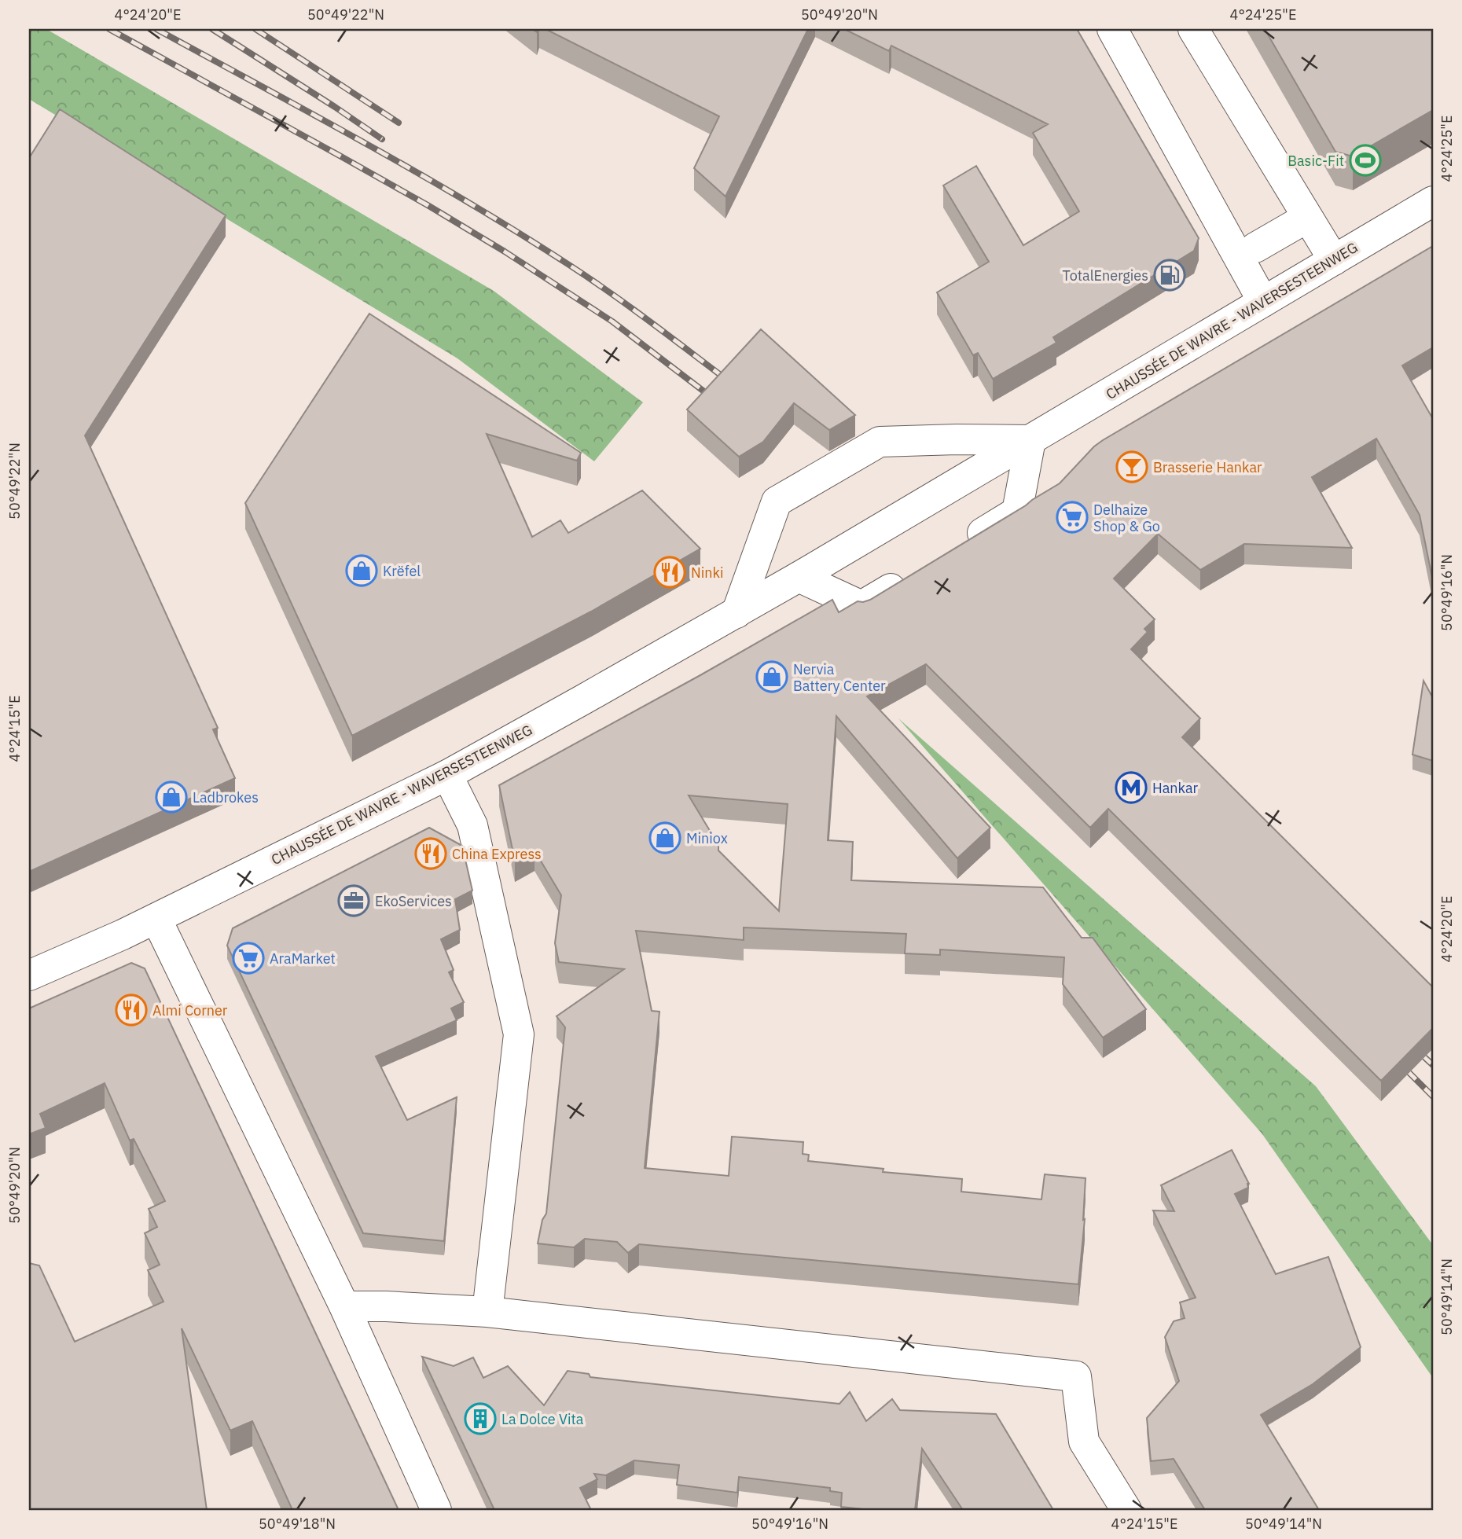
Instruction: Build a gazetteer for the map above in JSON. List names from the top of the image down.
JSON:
{
  "streets": {
    "street": ["CHAUSSÉE DE WAVRE - WAVERSESTEENWEG"]
  },
  "places": {
    "sports": ["Basic-Fit"],
    "fuel station": ["TotalEnergies"],
    "bar": ["Brasserie Hankar"],
    "supermarket": ["Delhaize Shop & Go", "AraMarket"],
    "shop": [
      "Krëfel",
      "Nervia Battery Center",
      "Ladbrokes",
      "Miniox"
    ],
    "restaurant": ["Ninki", "China Express", "Almi Corner"],
    "metro station": ["Hankar"],
    "office": ["EkoServices"],
    "building": ["La Dolce Vita"]
  },
  "coordinates": [
    "4°24'20\"E",
    "50°49'22\"N",
    "50°49'20\"N",
    "4°24'25\"E",
    "50°49'16\"N",
    "4°24'15\"E",
    "50°49'14\"N",
    "50°49'18\"N"
  ]
}
